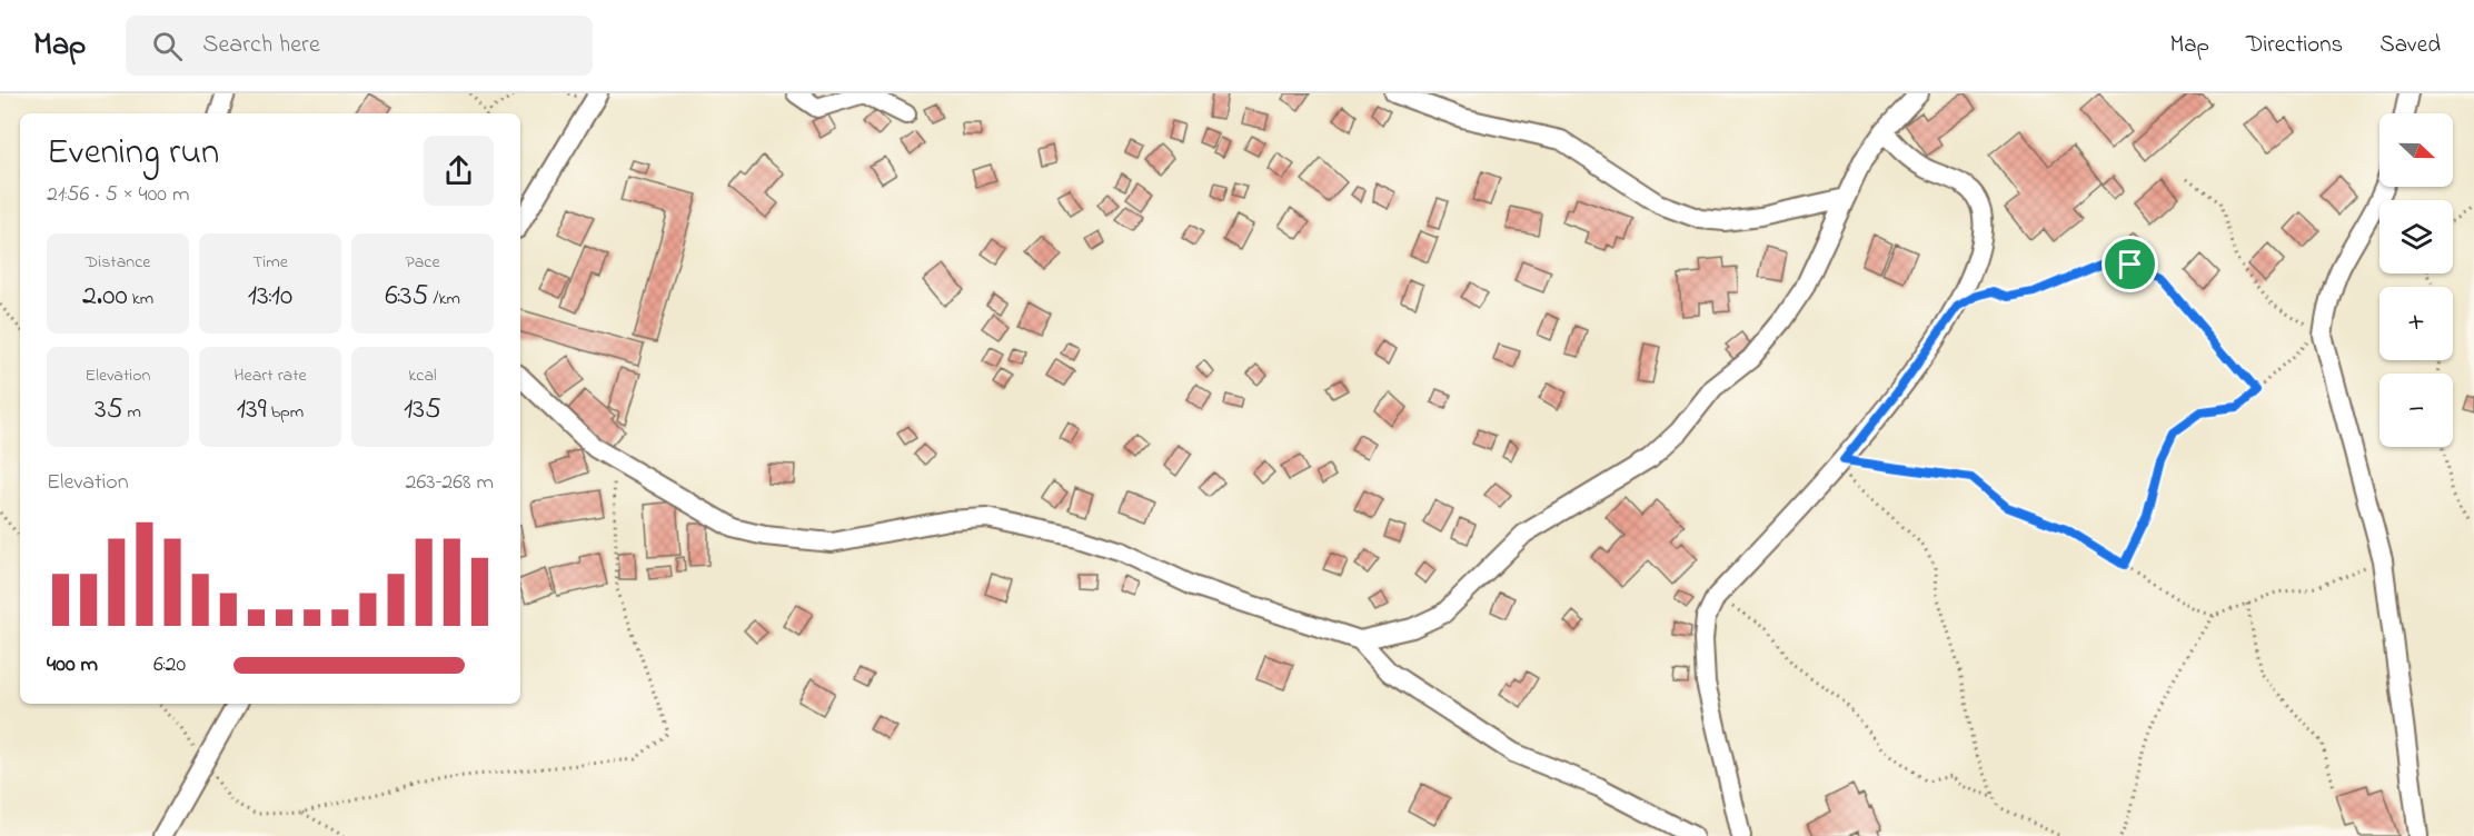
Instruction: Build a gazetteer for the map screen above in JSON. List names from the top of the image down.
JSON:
{
  "north": "right",
  "page": {
    "header": "Map",
    "search": "Search here",
    "nav": ["Map", "Directions", "Saved"],
    "map_buttons": ["+", "−"],
    "heading": ["Evening run", "21:56 · 5 × 400 m"],
    "stats": [
      ["Distance", "2.00 km"],
      ["Time", "13:10"],
      ["Pace", "6:35 /km"],
      ["Elevation", "35 m"],
      ["Heart rate", "139 bpm"],
      ["kcal", "135"]
    ],
    "chart": ["Elevation", "263–268 m"],
    "list": [
      {
        "name": "400 m",
        "note": "6:20"
      }
    ]
  }
}
